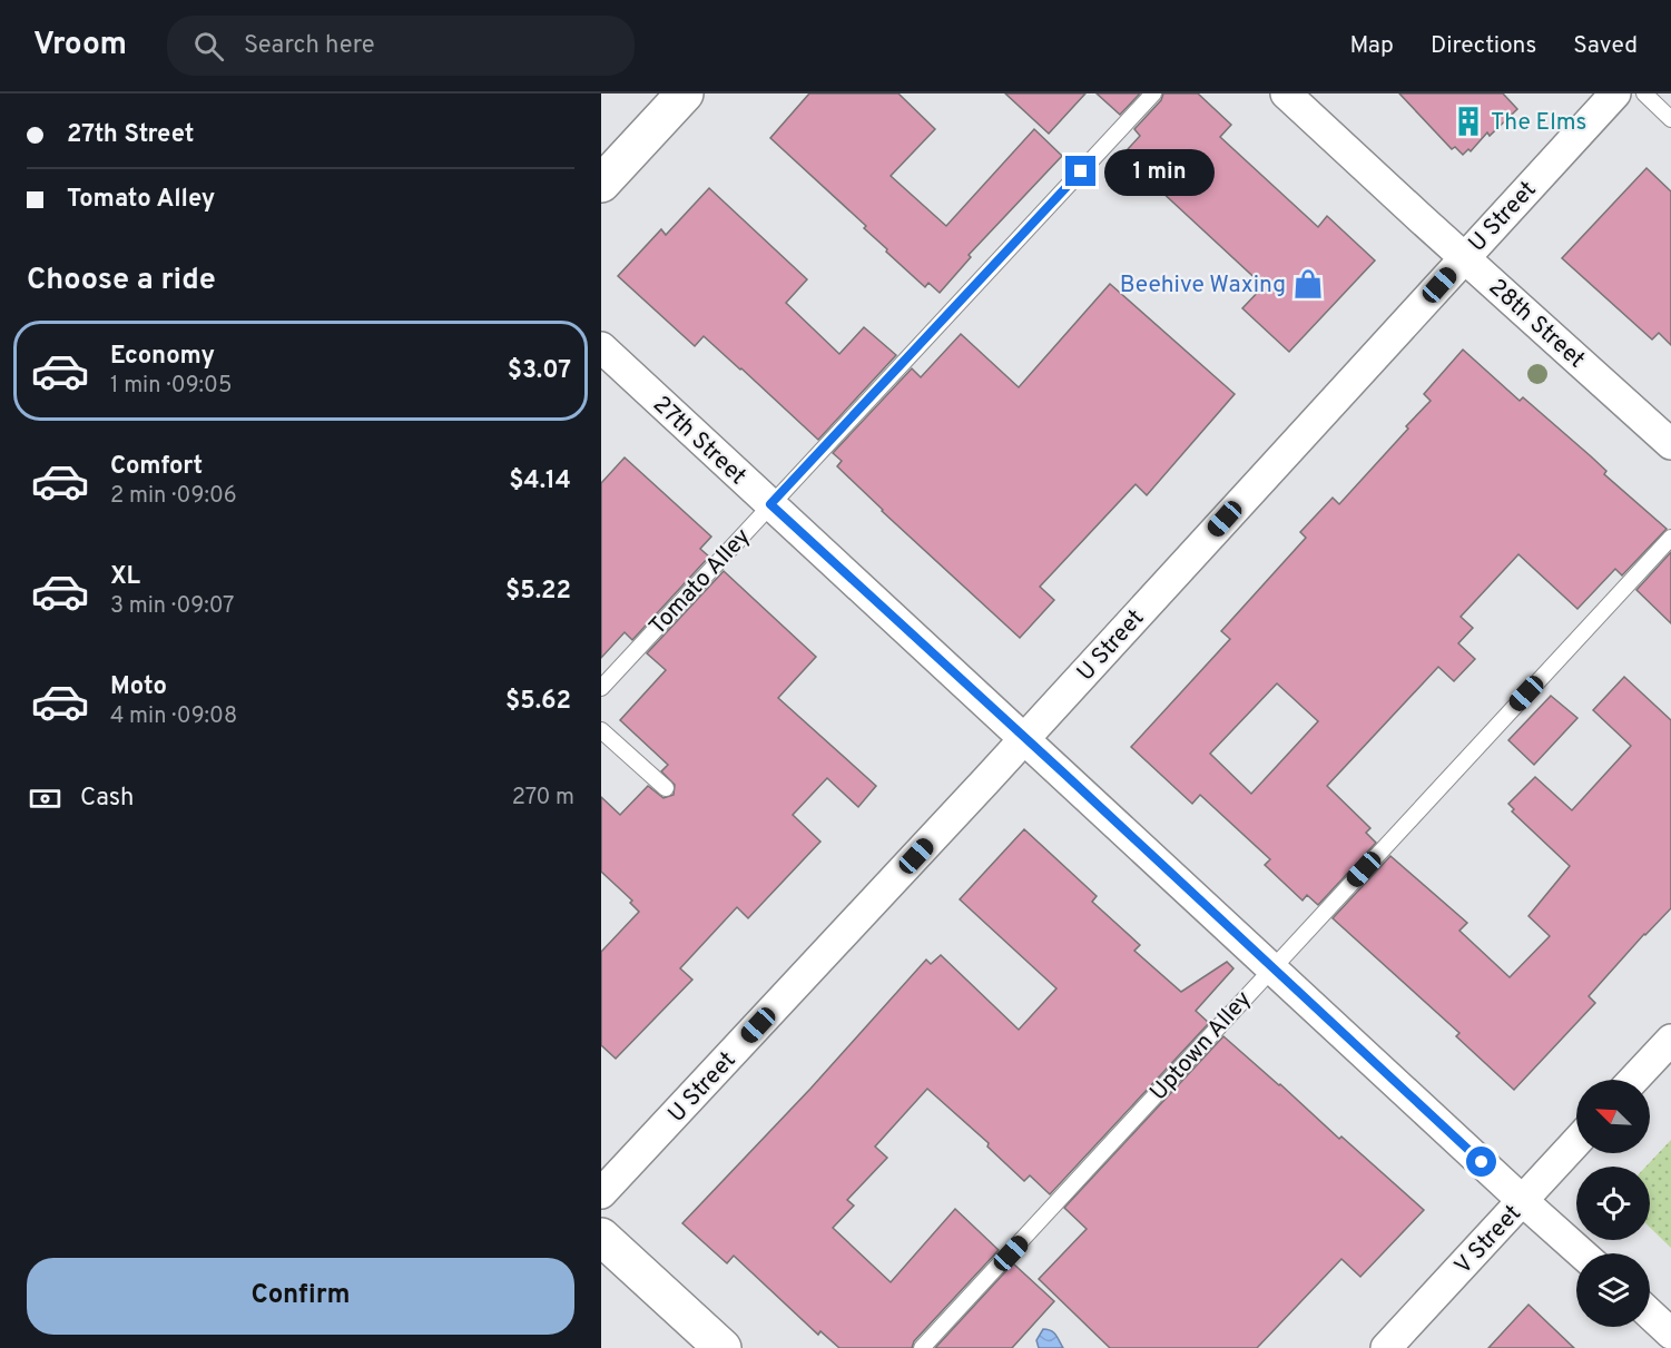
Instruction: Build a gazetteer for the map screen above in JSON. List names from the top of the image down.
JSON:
{
  "streets": {
    "street": [
      "U Street",
      "28th Street",
      "27th Street",
      "V Street"
    ],
    "lane": ["Tomato Alley", "Uptown Alley"]
  },
  "crossings": [
    ["U Street", "28th Street"],
    ["U Street", "27th Street"],
    ["27th Street", "Tomato Alley"],
    ["27th Street", "Uptown Alley"],
    ["27th Street", "V Street"]
  ],
  "places": {
    "building": ["The Elms"],
    "shop": ["Beehive Waxing"]
  },
  "north": "top left",
  "page": {
    "header": "Vroom",
    "search": "Search here",
    "nav": ["Map", "Directions", "Saved"],
    "banner": ["27th Street", "Tomato Alley"],
    "bubble": "1 min",
    "heading": "Choose a ride",
    "list": [
      {
        "name": "Economy",
        "note": "1 min · 09:05",
        "value": "$3.07"
      },
      {
        "name": "Comfort",
        "note": "2 min · 09:06",
        "value": "$4.14"
      },
      {
        "name": "XL",
        "note": "3 min · 09:07",
        "value": "$5.22"
      },
      {
        "name": "Moto",
        "note": "4 min · 09:08",
        "value": "$5.62"
      }
    ],
    "pay": ["Cash", "270 m"],
    "buttons": "Confirm"
  }
}
